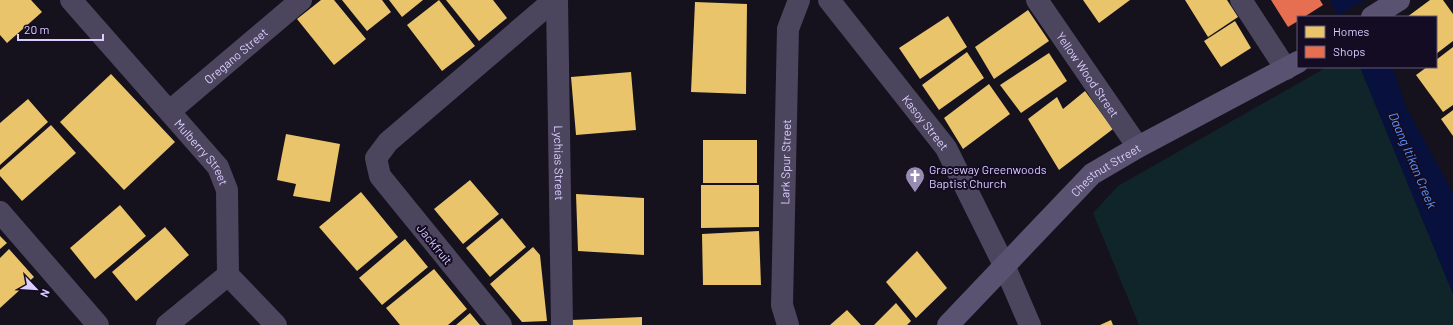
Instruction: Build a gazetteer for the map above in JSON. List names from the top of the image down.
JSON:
{
  "streets": {
    "street": [
      "Oregano Street",
      "Yellow Wood Street",
      "Kasoy Street",
      "Mulberry Street",
      "Lychias Street",
      "Lark Spur Street",
      "Chestnut Street",
      "Jackfruit"
    ]
  },
  "crossings": [
    ["Oregano Street", "Mulberry Street"],
    ["Yellow Wood Street", "Chestnut Street"],
    ["Kasoy Street", "Chestnut Street"],
    ["Lychias Street", "Jackfruit"]
  ],
  "water": ["Daang Itikan Creek"],
  "places": {
    "church": ["Graceway Greenwoods Baptist Church"]
  },
  "legend": ["Homes", "Shops"],
  "scale_bar": "20 m",
  "north": "bottom right"
}
